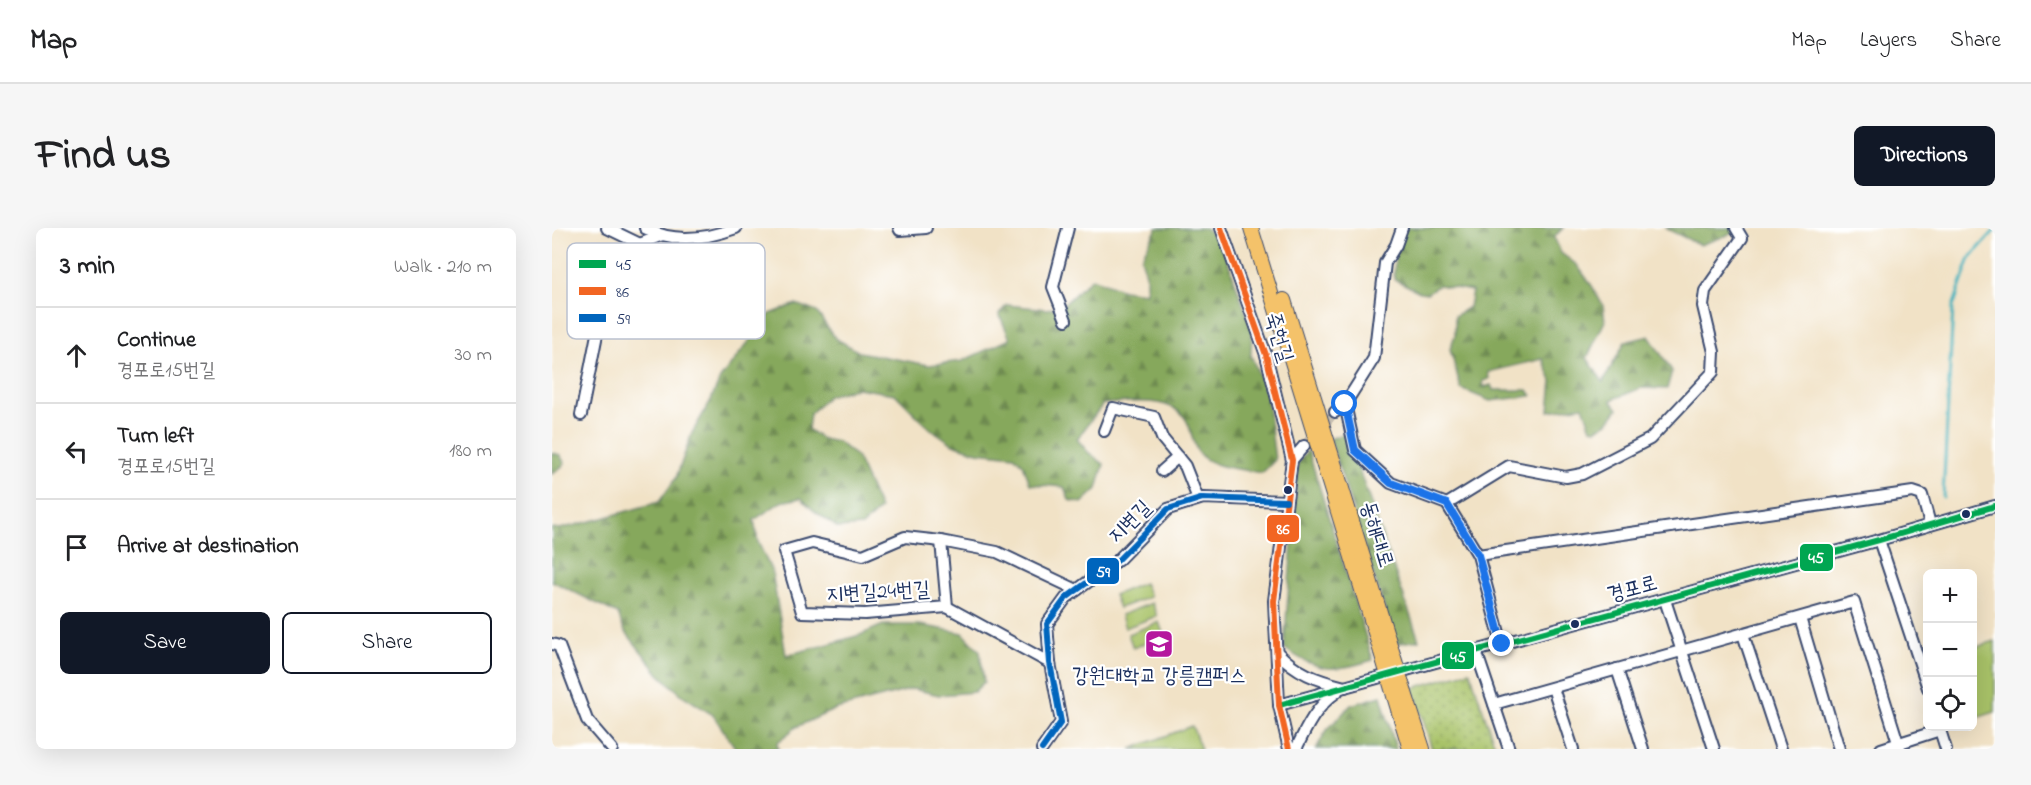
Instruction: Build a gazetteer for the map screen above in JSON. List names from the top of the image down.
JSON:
{
  "streets": {
    "main road": ["동해대로"],
    "street": [
      "죽헌길",
      "지변길",
      "경포로",
      "지변길24번길"
    ]
  },
  "crossings": [
    ["지변길", "지변길24번길"]
  ],
  "places": {
    "school or university": ["강원대학교 강릉캠퍼스"]
  },
  "lines": ["transit line 86", "transit line 59", "transit line 45"],
  "legend": ["45", "86", "59"],
  "page": {
    "header": "Map",
    "nav": ["Map", "Layers", "Share"],
    "title": "Find us",
    "buttons": [
      "Directions",
      ["Save", "Share"]
    ],
    "heading": ["3 min", "Walk · 210 m"],
    "list": [
      ["Continue", "경포로15번길", "30 m"],
      ["Turn left", "경포로15번길", "180 m"],
      "Arrive at destination"
    ],
    "map_buttons": ["+", "−"]
  }
}
